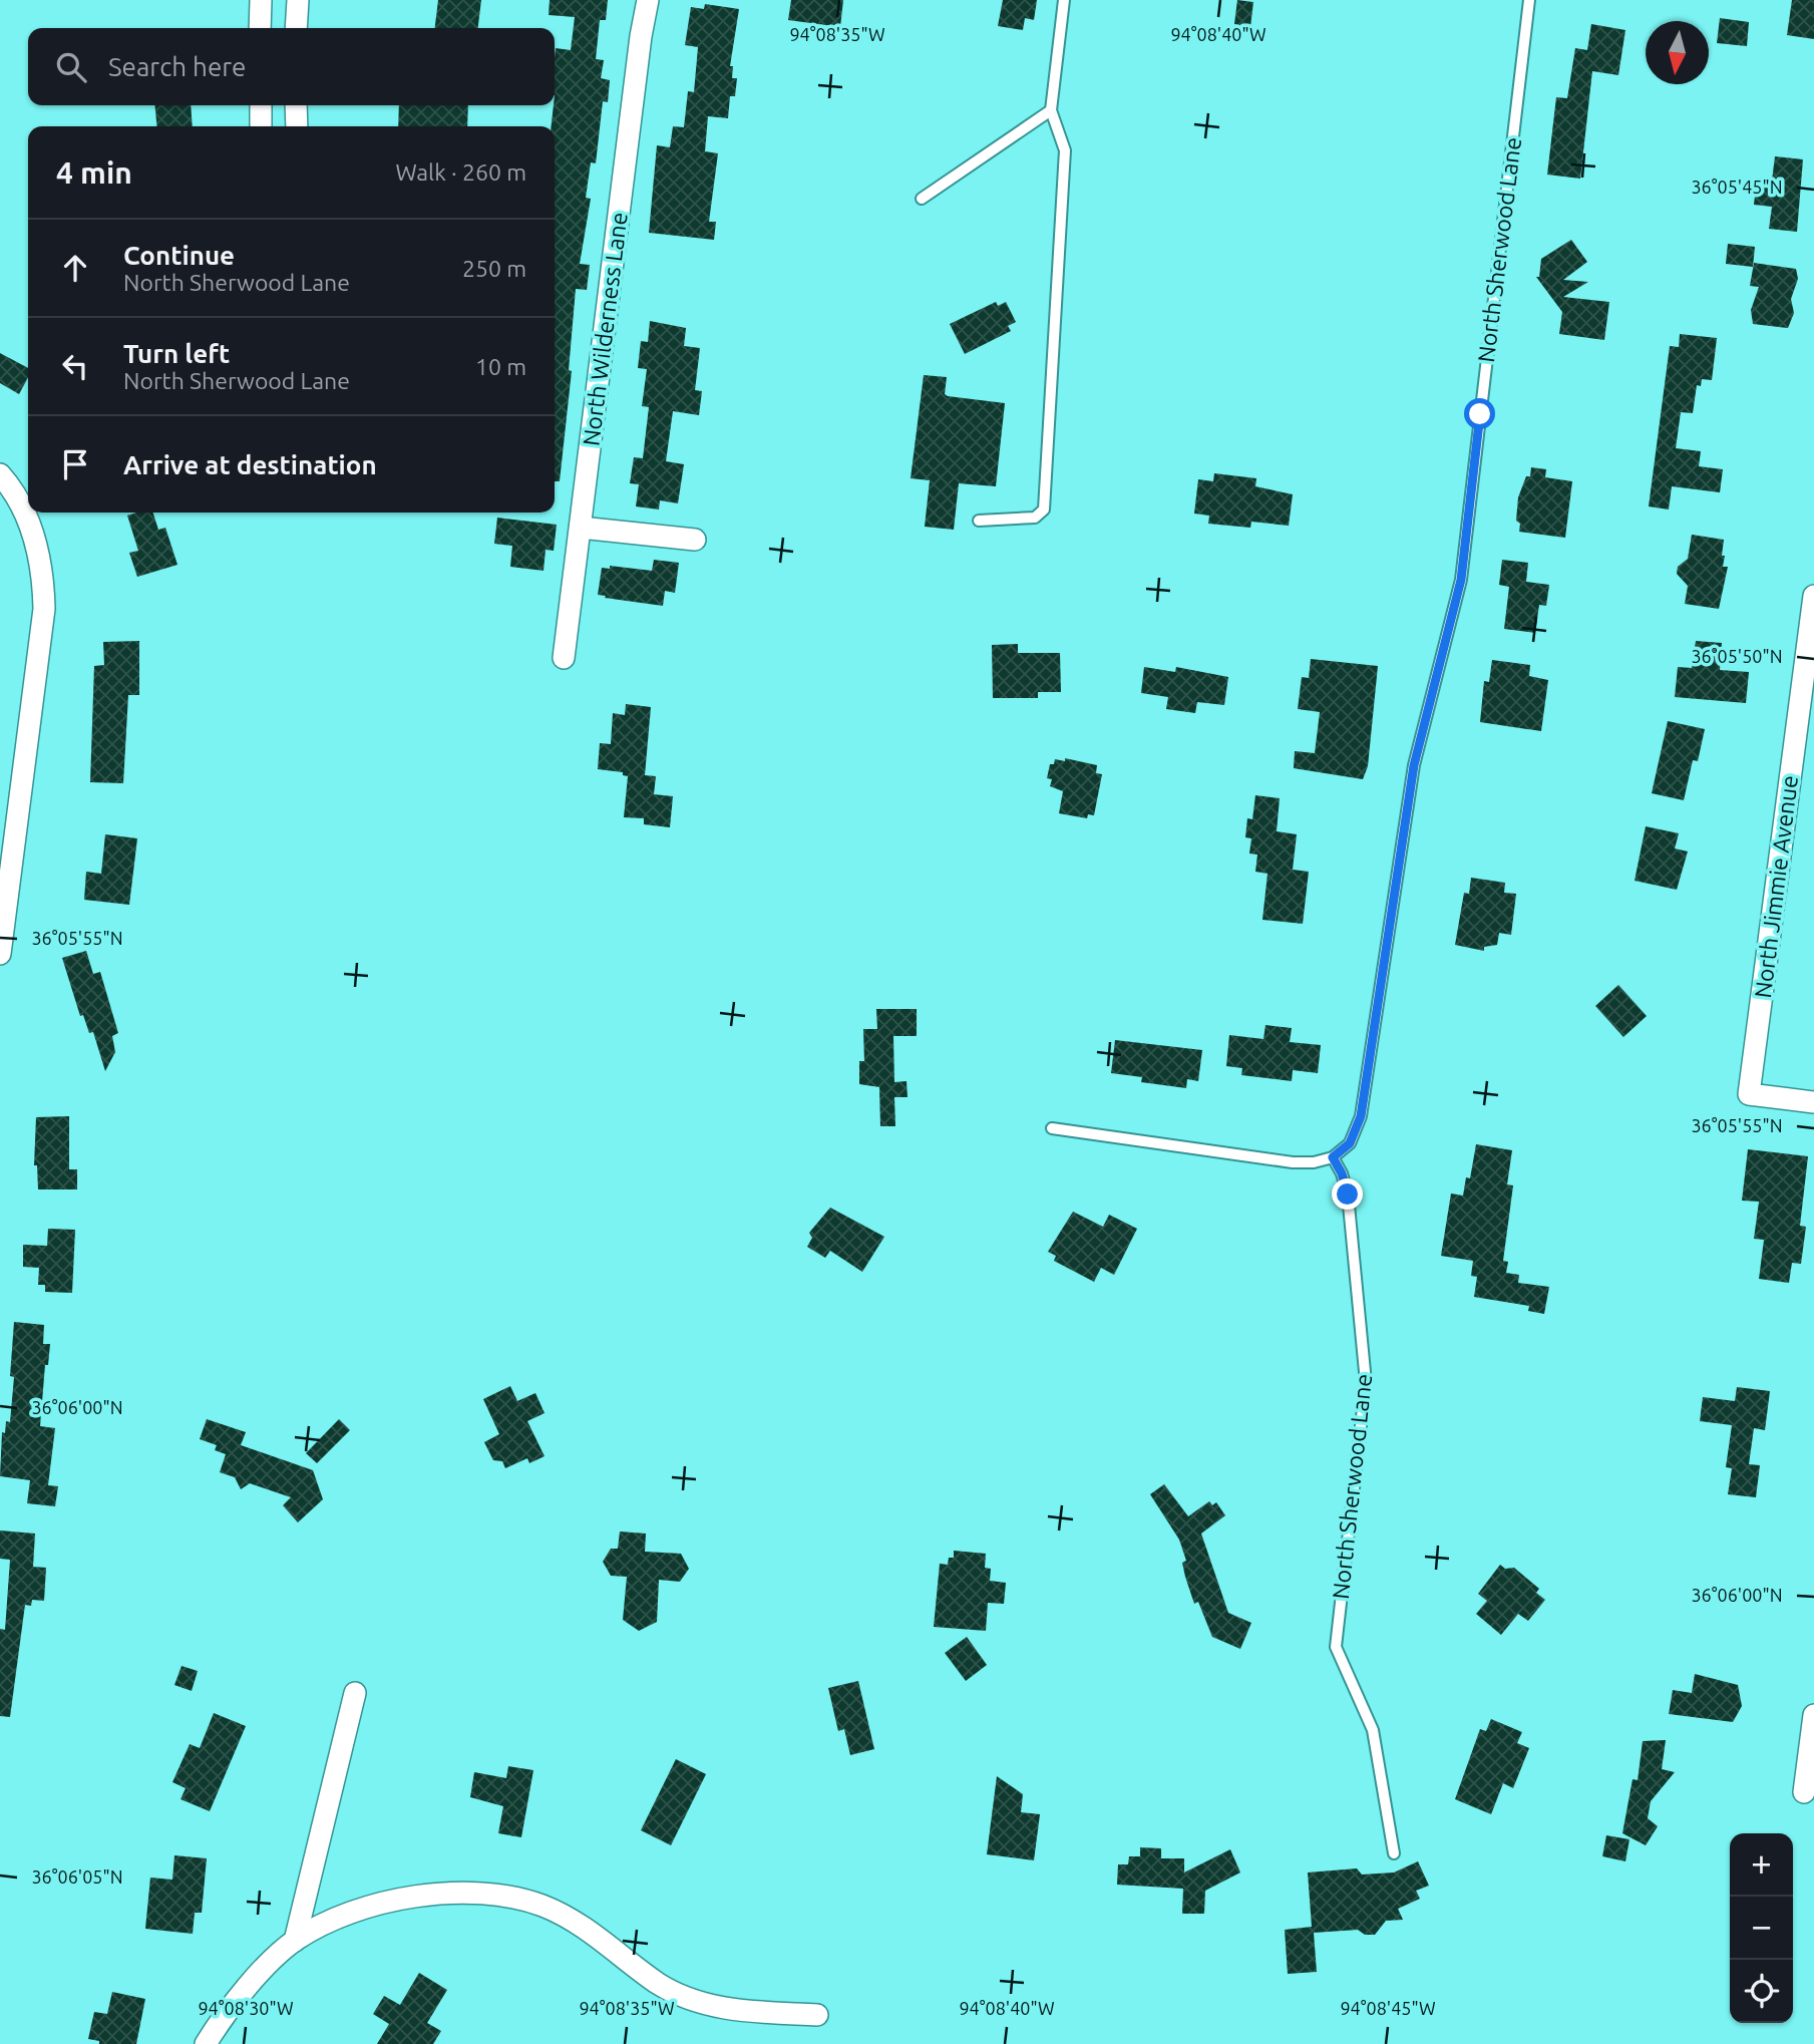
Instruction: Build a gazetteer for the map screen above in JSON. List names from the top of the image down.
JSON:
{
  "streets": {
    "street": ["North Wilderness Lane", "North Jimmie Avenue"],
    "lane": ["North Sherwood Lane"]
  },
  "north": "bottom",
  "page": {
    "search": "Search here",
    "heading": ["4 min", "Walk · 260 m"],
    "list": [
      ["Continue", "North Sherwood Lane", "250 m"],
      ["Turn left", "North Sherwood Lane", "10 m"],
      "Arrive at destination"
    ],
    "map_buttons": ["+", "−"]
  },
  "coordinates": [
    "94°08'35\"W",
    "94°08'40\"W",
    "36°05'45\"N",
    "36°05'50\"N",
    "36°05'55\"N",
    "36°06'00\"N",
    "36°06'05\"N",
    "94°08'30\"W",
    "94°08'45\"W"
  ]
}
